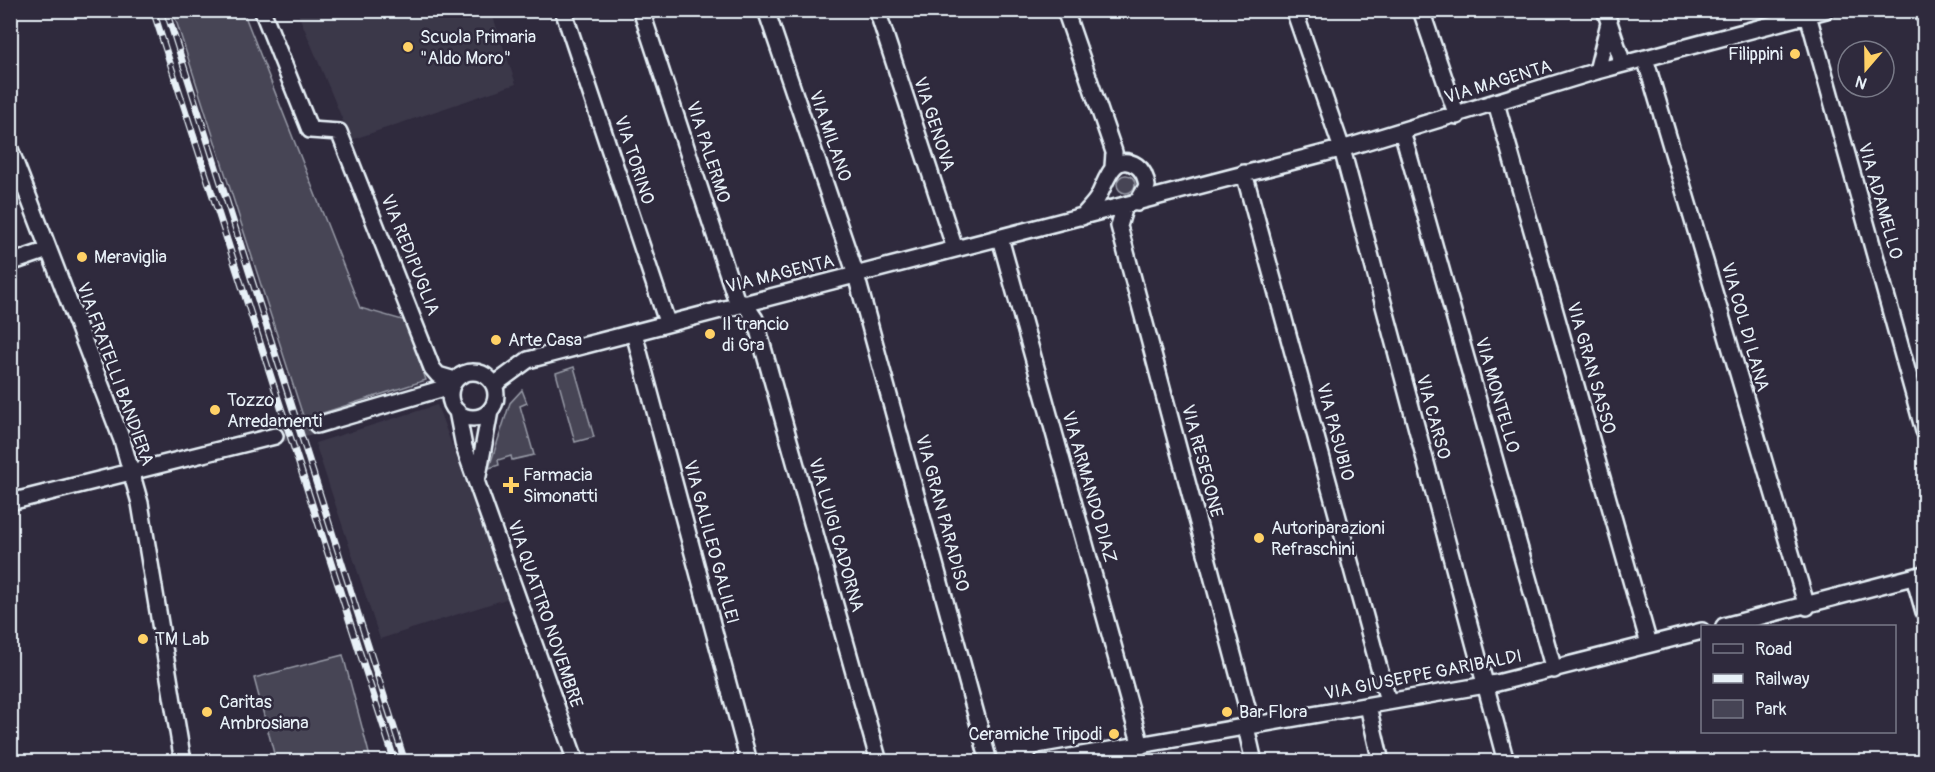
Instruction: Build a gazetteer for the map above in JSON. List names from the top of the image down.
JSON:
{
  "streets": {
    "street": [
      "VIA MAGENTA",
      "VIA GENOVA",
      "VIA MILANO",
      "VIA PALERMO",
      "VIA TORINO",
      "VIA ADAMELLO",
      "VIA REDIPUGLIA",
      "VIA COL DI LANA",
      "VIA GRAN SASSO",
      "VIA FRATELLI BANDIERA",
      "VIA MONTELLO",
      "VIA CARSO",
      "VIA PASUBIO",
      "VIA RESEGONE",
      "VIA ARMANDO DIAZ",
      "VIA GRAN PARADISO",
      "VIA LUIGI CADORNA",
      "VIA GALILEO GALILEI",
      "VIA QUATTRO NOVEMBRE",
      "VIA GIUSEPPE GARIBALDI"
    ]
  },
  "crossings": [
    ["VIA MAGENTA", "VIA GENOVA"],
    ["VIA MAGENTA", "VIA MILANO"],
    ["VIA MAGENTA", "VIA PALERMO"],
    ["VIA MAGENTA", "VIA TORINO"],
    ["VIA MAGENTA", "VIA ADAMELLO"],
    ["VIA MAGENTA", "VIA REDIPUGLIA"],
    ["VIA MAGENTA", "VIA COL DI LANA"],
    ["VIA MAGENTA", "VIA GRAN SASSO"],
    ["VIA MAGENTA", "VIA MONTELLO"],
    ["VIA MAGENTA", "VIA CARSO"],
    ["VIA MAGENTA", "VIA PASUBIO"],
    ["VIA MAGENTA", "VIA RESEGONE"],
    ["VIA MAGENTA", "VIA ARMANDO DIAZ"],
    ["VIA MAGENTA", "VIA GRAN PARADISO"],
    ["VIA MAGENTA", "VIA LUIGI CADORNA"],
    ["VIA MAGENTA", "VIA GALILEO GALILEI"],
    ["VIA MAGENTA", "VIA QUATTRO NOVEMBRE"],
    ["VIA MILANO", "VIA GRAN PARADISO"],
    ["VIA PALERMO", "VIA LUIGI CADORNA"],
    ["VIA REDIPUGLIA", "VIA QUATTRO NOVEMBRE"],
    ["VIA GRAN SASSO", "VIA GIUSEPPE GARIBALDI"],
    ["VIA MONTELLO", "VIA GIUSEPPE GARIBALDI"],
    ["VIA CARSO", "VIA GIUSEPPE GARIBALDI"],
    ["VIA PASUBIO", "VIA GIUSEPPE GARIBALDI"],
    ["VIA RESEGONE", "VIA GIUSEPPE GARIBALDI"],
    ["VIA ARMANDO DIAZ", "VIA GIUSEPPE GARIBALDI"]
  ],
  "places": {
    "other": [
      "Scuola Primaria \"Aldo Moro\"",
      "Filippini",
      "Meraviglia",
      "Il trancio di Gra",
      "Arte Casa",
      "Tozzo Arredamenti",
      "Autoriparazioni Refraschini",
      "TM Lab",
      "Caritas Ambrosiana",
      "Bar Flora",
      "Ceramiche Tripodi"
    ],
    "health": ["Farmacia Simonatti"]
  },
  "legend": ["Road", "Railway", "Park"],
  "north": "bottom"
}
